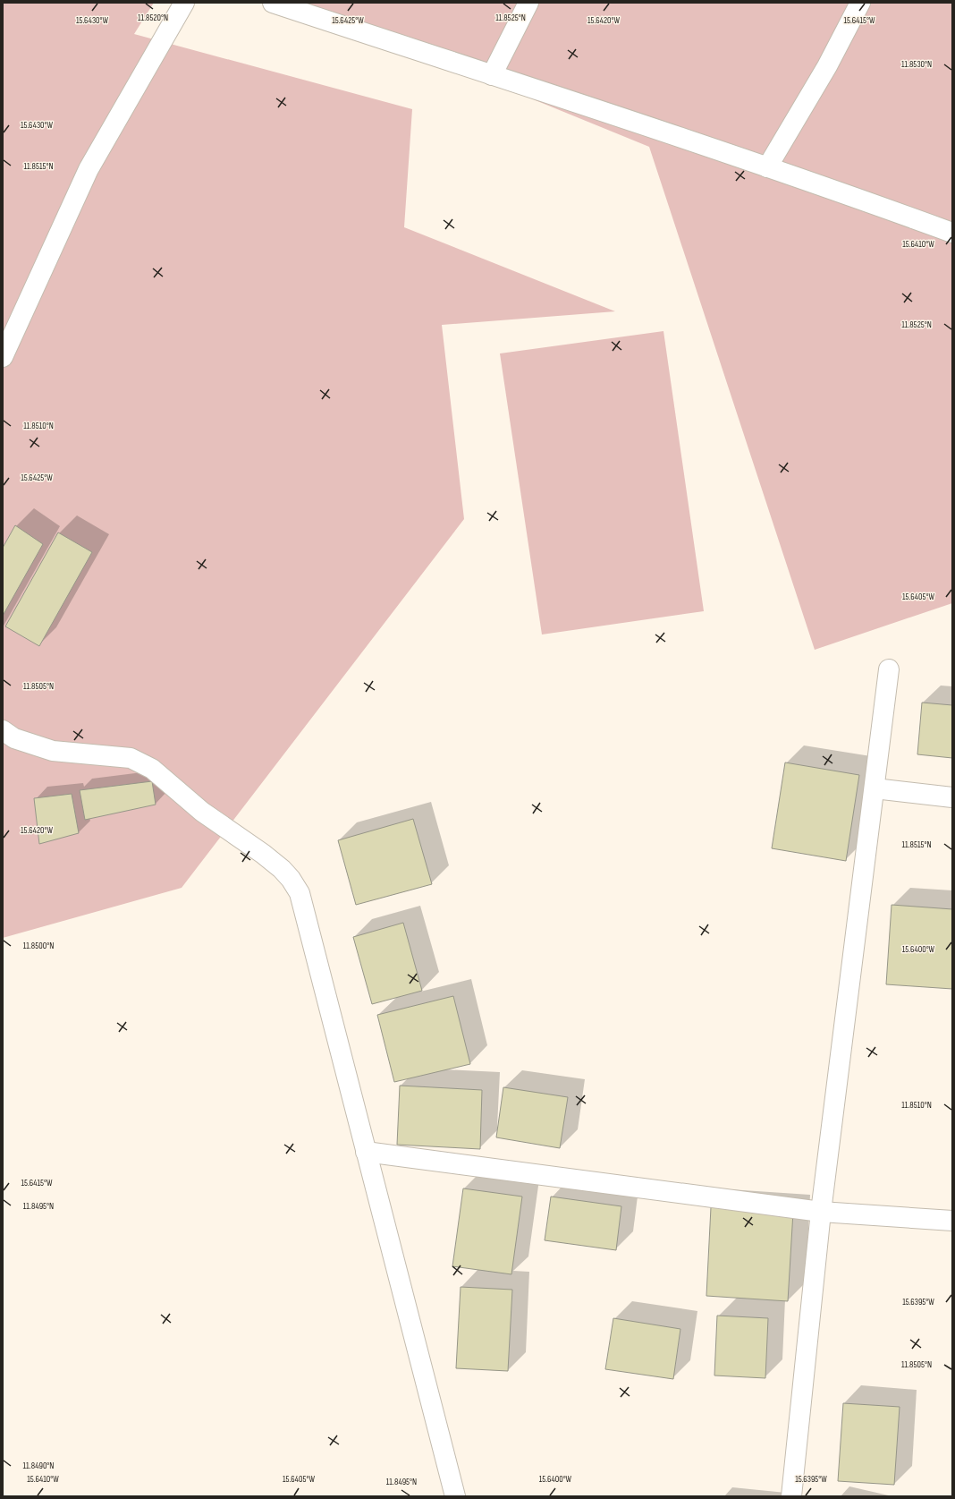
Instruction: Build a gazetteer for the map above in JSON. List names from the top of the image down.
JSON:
{
  "coordinates": [
    "11.8520°N",
    "11.8525°N",
    "15.6430°W",
    "15.6425°W",
    "15.6420°W",
    "15.6415°W",
    "11.8530°N",
    "11.8515°N",
    "15.6410°W",
    "11.8510°N",
    "15.6405°W",
    "11.8505°N",
    "11.8500°N",
    "15.6400°W",
    "11.8495°N",
    "15.6395°W",
    "11.8490°N"
  ]
}
